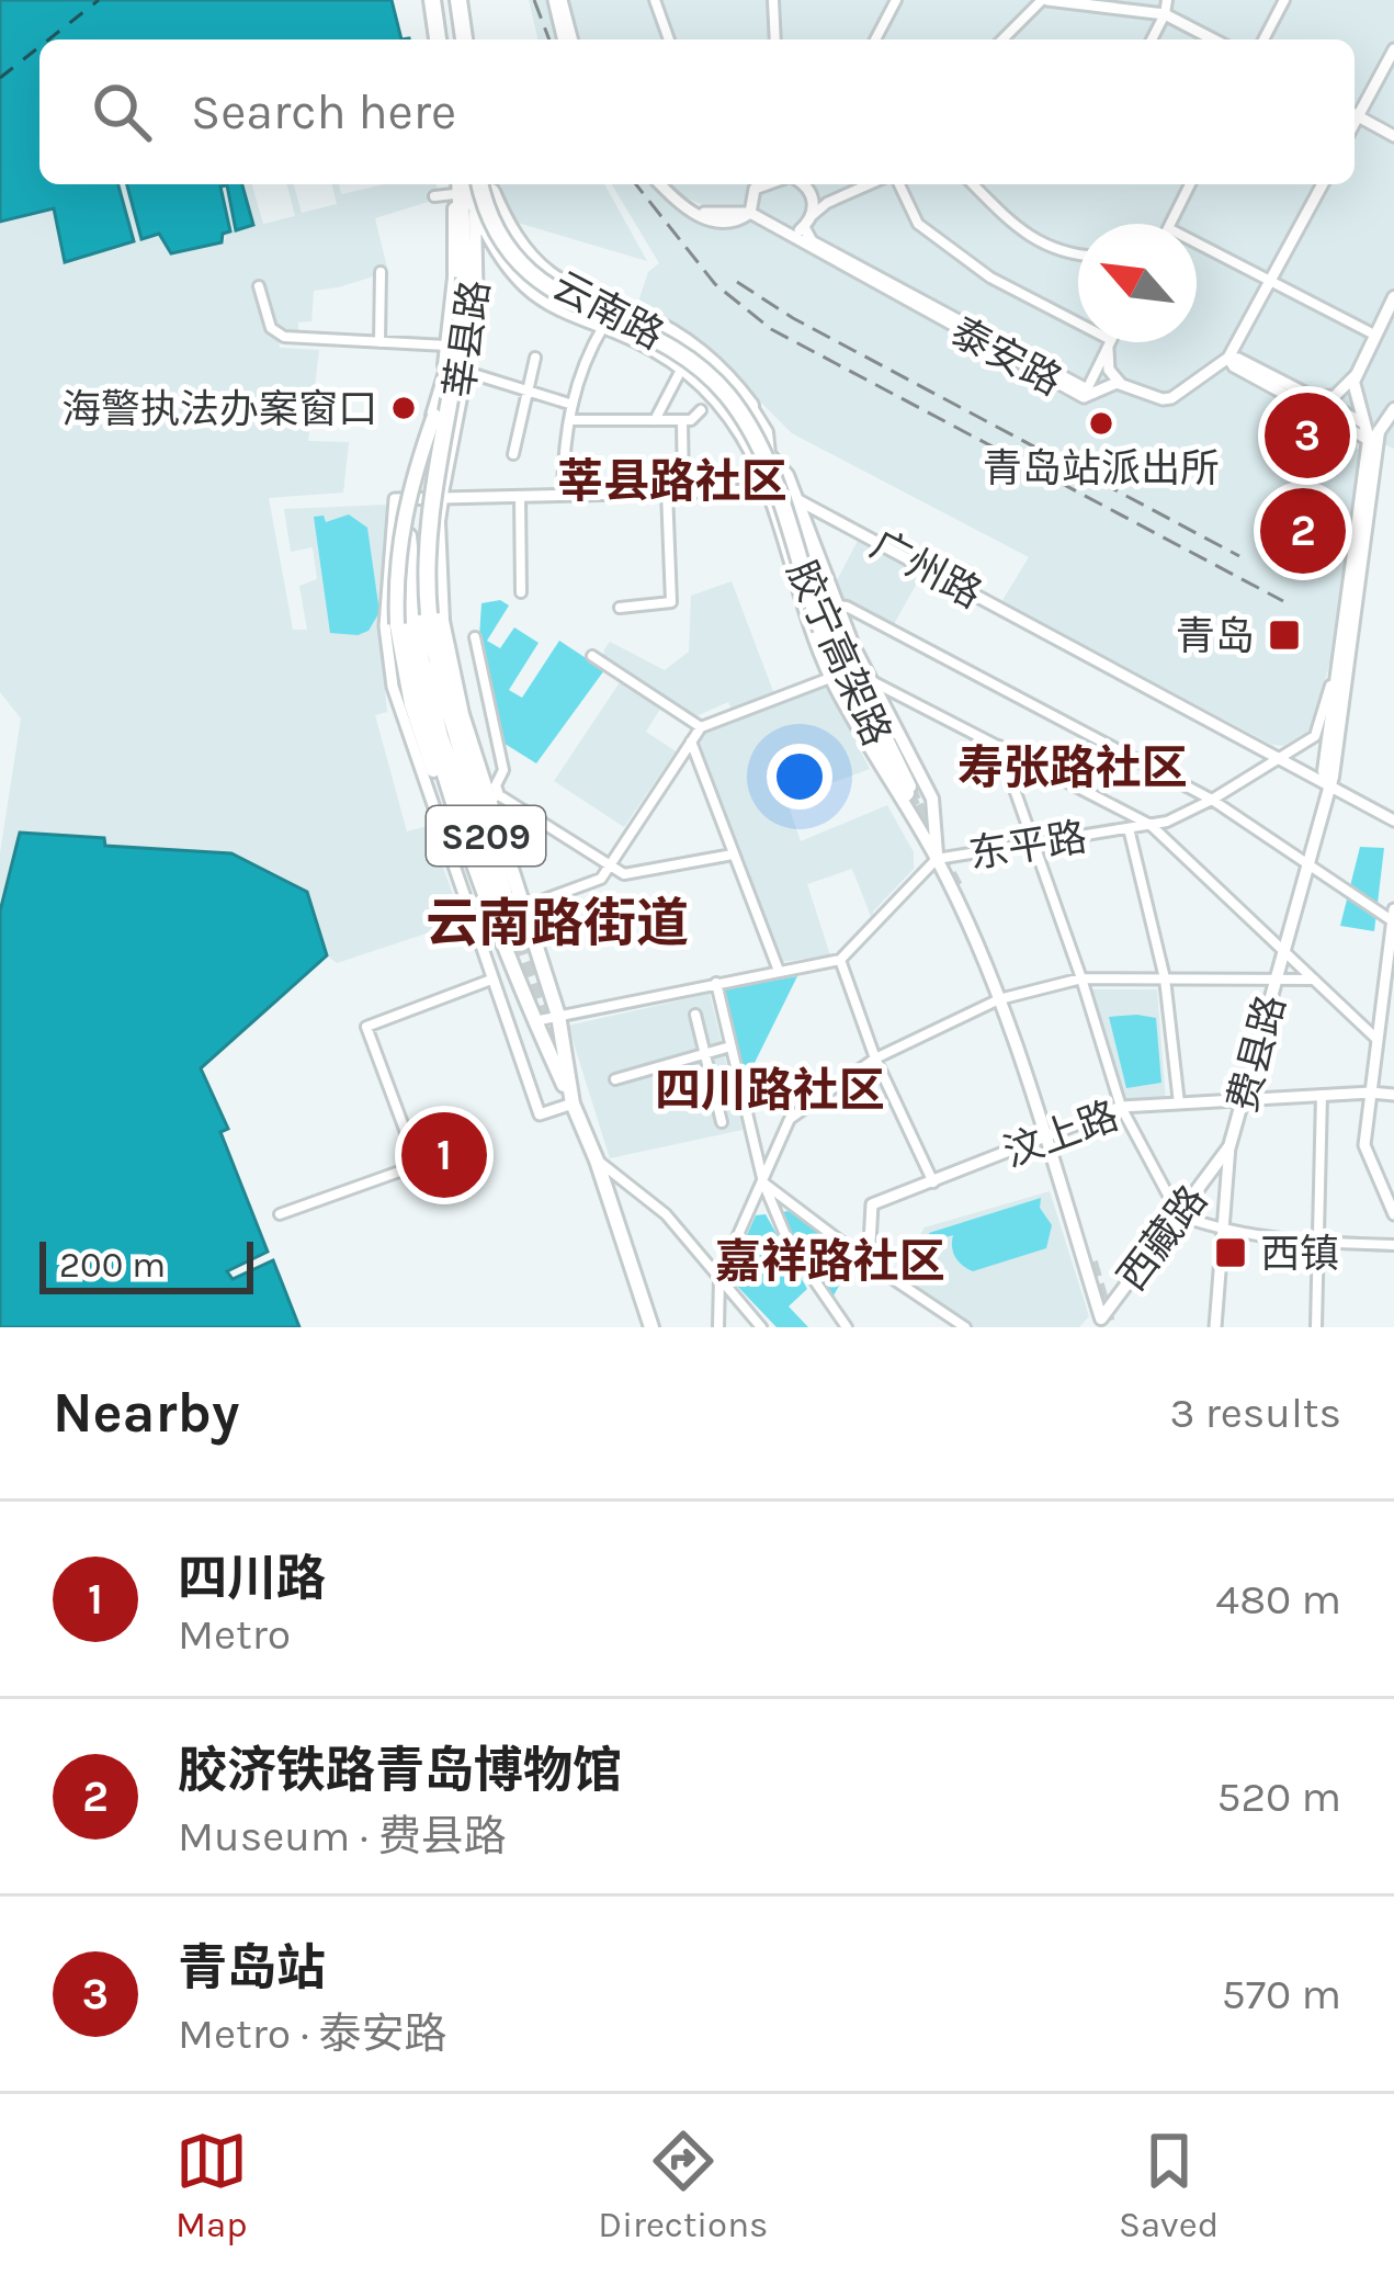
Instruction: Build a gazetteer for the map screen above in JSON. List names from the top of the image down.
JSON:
{
  "streets": {
    "highway": ["胶宁高架路", "S209"],
    "main road": [
      "云南路",
      "莘县路",
      "费县路",
      "西藏路"
    ],
    "street": [
      "泰安路",
      "广州路",
      "东平路",
      "汶上路"
    ]
  },
  "crossings": [
    ["云南路", "广州路"],
    ["云南路", "东平路"],
    ["云南路", "汶上路"],
    ["云南路", "西藏路"],
    ["莘县路", "广州路"],
    ["莘县路", "S209"],
    ["广州路", "东平路"],
    ["广州路", "费县路"],
    ["东平路", "费县路"],
    ["费县路", "汶上路"],
    ["费县路", "西藏路"]
  ],
  "districts": [
    "莘县路社区",
    "寿张路社区",
    "云南路街道",
    "四川路社区",
    "嘉祥路社区"
  ],
  "places": {
    "other": ["海警执法办案窗口", "青岛站派出所"],
    "transit": ["青岛", "西镇"]
  },
  "scale_bar": "200 m",
  "north": "top left",
  "page": {
    "search": "Search here",
    "pins": ["3", "2", "1"],
    "scale": "200 m",
    "heading": ["Nearby", "3 results"],
    "list": [
      {
        "mark": "1",
        "name": "四川路",
        "note": "Metro",
        "value": "480 m"
      },
      {
        "mark": "2",
        "name": "胶济铁路青岛博物馆",
        "note": "Museum · 费县路",
        "value": "520 m"
      },
      {
        "mark": "3",
        "name": "青岛站",
        "note": "Metro · 泰安路",
        "value": "570 m"
      }
    ],
    "nav": ["Map", "Directions", "Saved"]
  }
}
